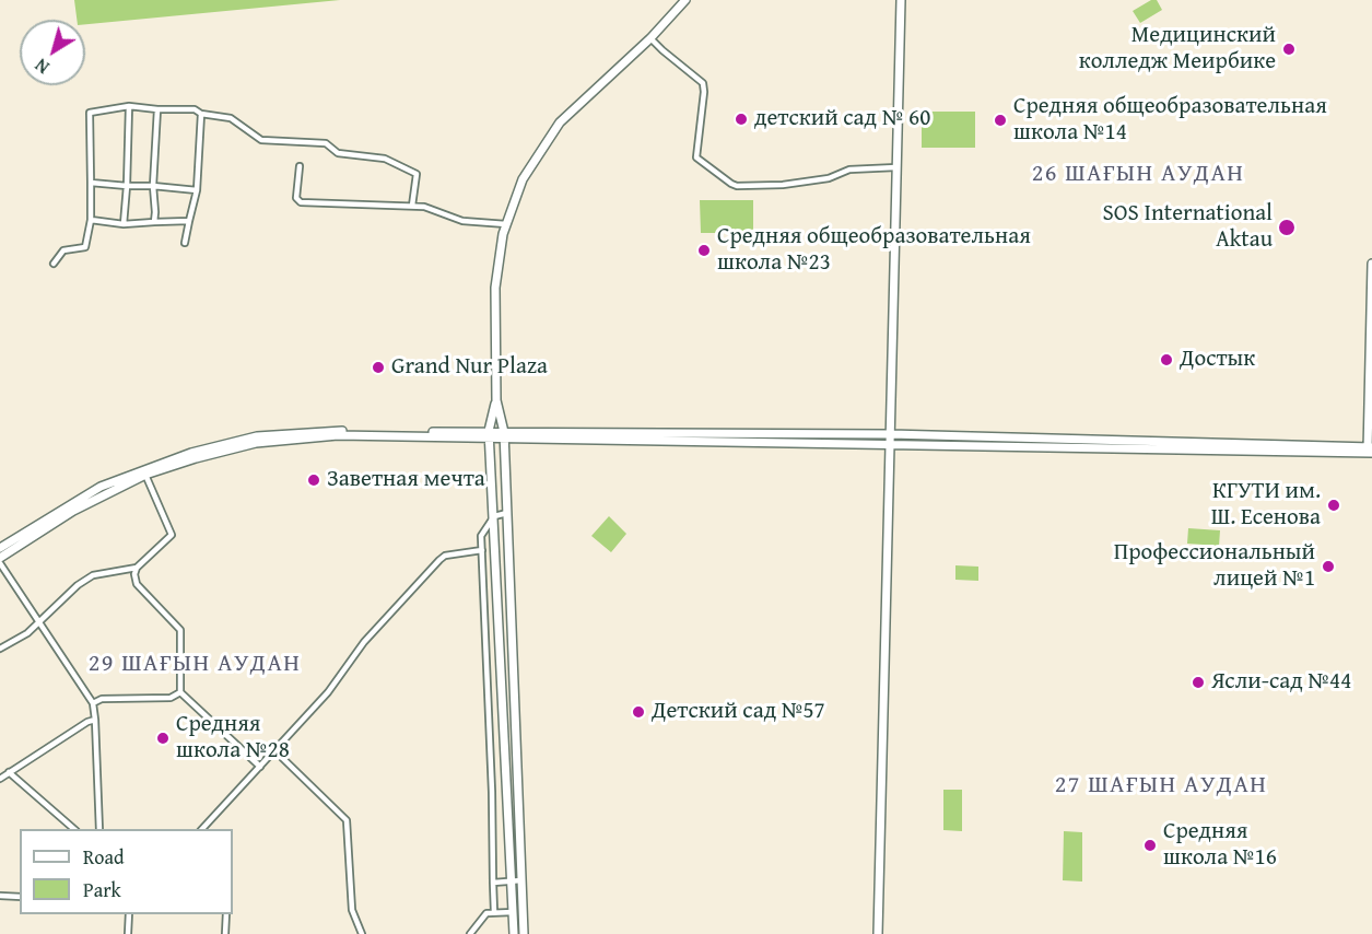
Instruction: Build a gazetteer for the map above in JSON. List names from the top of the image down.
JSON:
{
  "districts": ["26 ШАҒЫН АУДАН", "29 ШАҒЫН АУДАН", "27 ШАҒЫН АУДАН"],
  "places": [
    "Медицинский колледж Меирбике",
    "детский сад № 60",
    "Cредняя общеобразовательная школа №14",
    "SOS International Aktau",
    "Средняя общеобразовательная школа №23",
    "Достык",
    "Grand Nur Plaza",
    "Заветная мечта",
    "КГУТИ им. Ш. Есенова",
    "Профессиональный лицей №1",
    "Ясли-сад №44",
    "Детский сад №57",
    "Средняя школа №28",
    "Средняя школа №16"
  ],
  "legend": ["Road", "Park"],
  "north": "bottom left"
}
